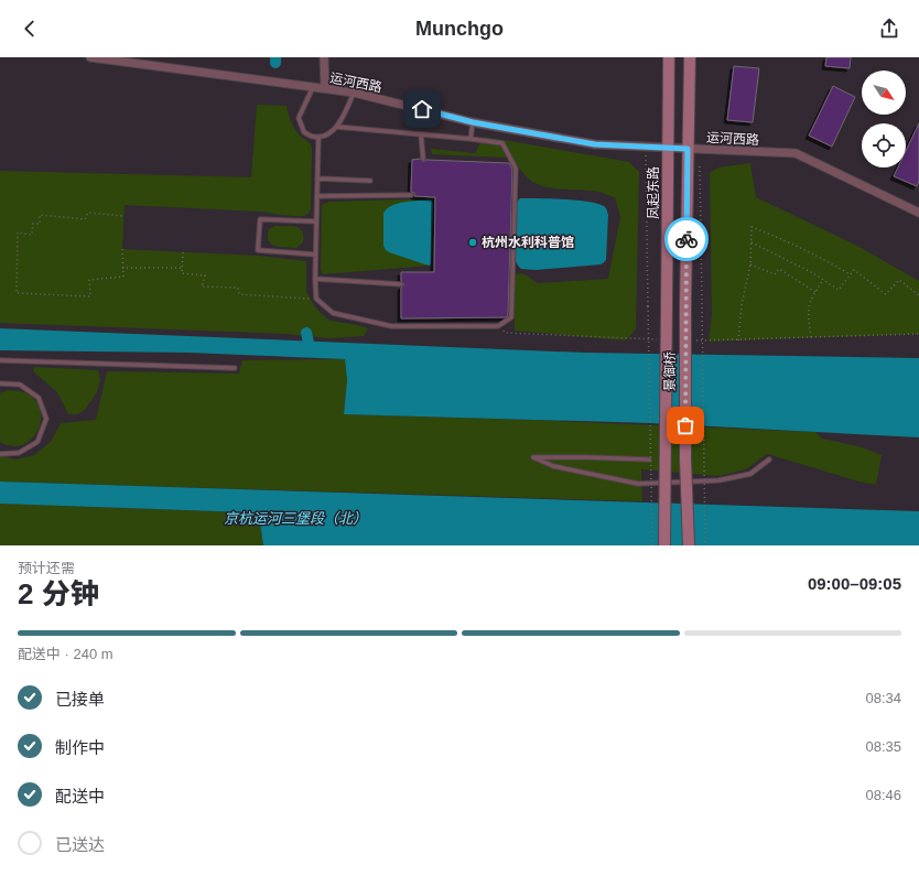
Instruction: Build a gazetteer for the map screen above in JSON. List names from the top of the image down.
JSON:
{
  "streets": {
    "main road": ["凤起东路", "景御桥"],
    "street": ["运河西路"]
  },
  "crossings": [
    ["运河西路", "凤起东路"],
    ["运河西路", "景御桥"],
    ["凤起东路", "景御桥"]
  ],
  "water": ["京杭运河三堡段（北）"],
  "places": ["杭州水利科普馆"],
  "north": "bottom right",
  "page": {
    "header": "Munchgo",
    "heading": ["2 分钟", "预计还需", "09:00–09:05"],
    "bar": "配送中 · 240 m",
    "list": [
      ["已接单", "08:34"],
      ["制作中", "08:35"],
      ["配送中", "08:46"],
      "已送达"
    ]
  }
}
